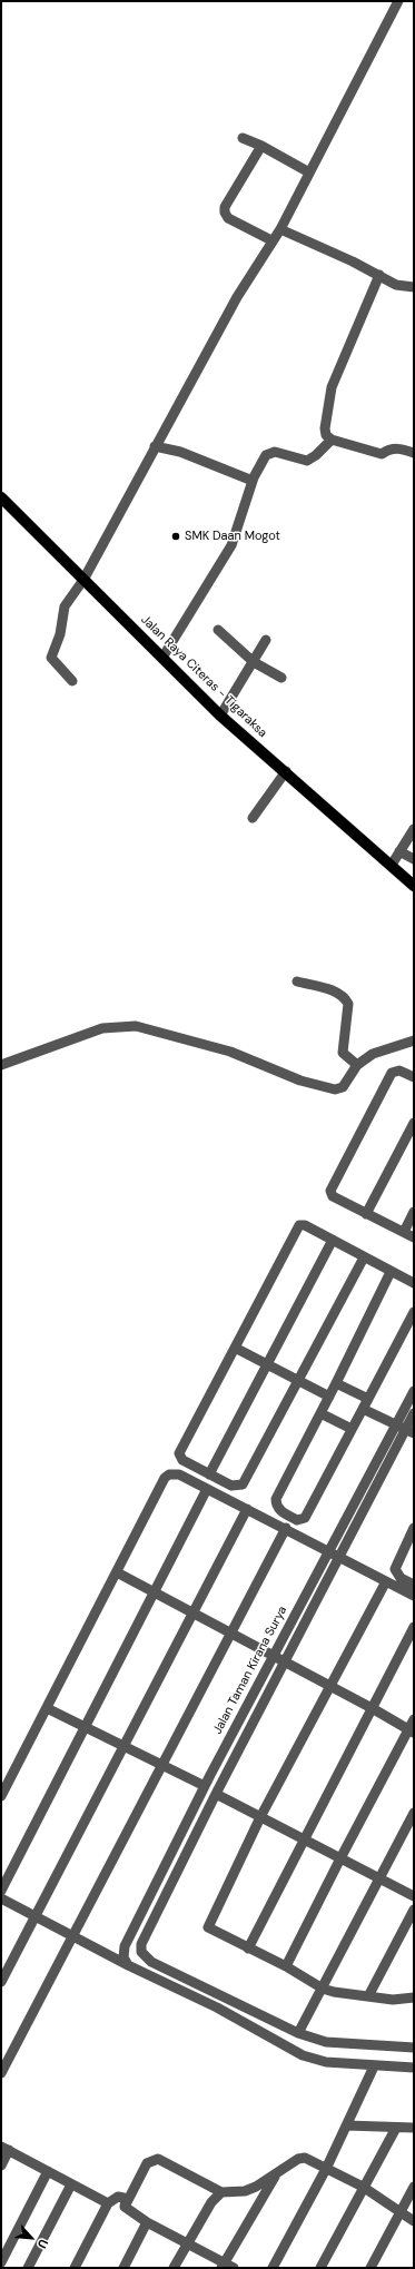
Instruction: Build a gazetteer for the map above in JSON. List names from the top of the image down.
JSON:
{
  "streets": {
    "main road": ["Jalan Raya Citeras - Tigaraksa"],
    "street": ["Jalan Taman Kirana Surya"]
  },
  "places": ["SMK Daan Mogot"],
  "north": "bottom right"
}
